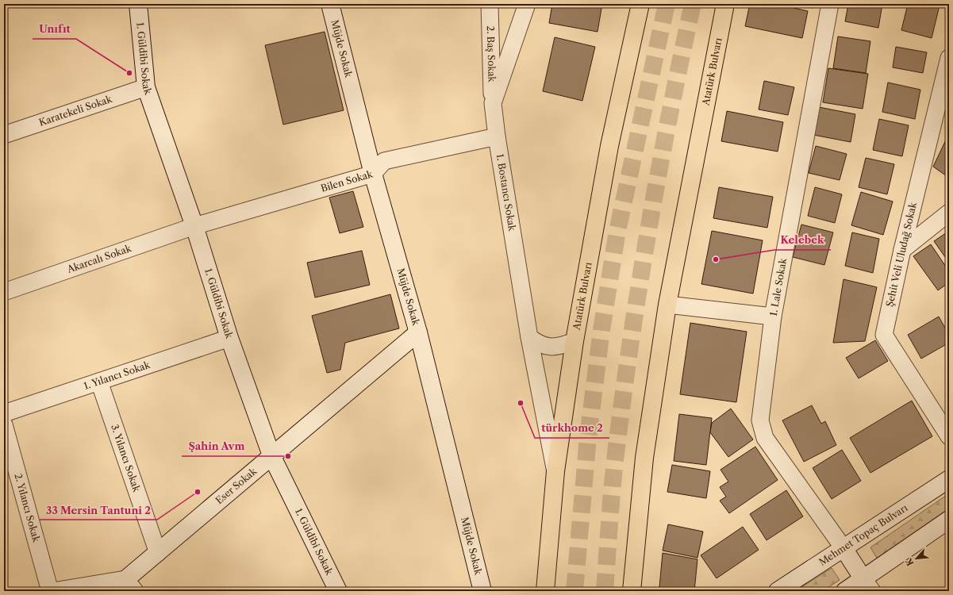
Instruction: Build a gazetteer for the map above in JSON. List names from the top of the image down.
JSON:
{
  "streets": {
    "highway": ["Atatürk Bulvarı"],
    "street": [
      "Müjde Sokak",
      "2. Baş Sokak",
      "1. Güldibi Sokak",
      "Karatekeli Sokak",
      "Bilen Sokak",
      "1. Bostancı Sokak",
      "Şehit Veli Uludağ Sokak",
      "Akarcalı Sokak",
      "1. Lale Sokak",
      "1. Yılancı Sokak",
      "3. Yılancı Sokak",
      "Eser Sokak",
      "2. Yılancı Sokak",
      "Mehmet Topaç Bulvarı"
    ]
  },
  "crossings": [
    ["Müjde Sokak", "Bilen Sokak"],
    ["Müjde Sokak", "Eser Sokak"],
    ["2. Baş Sokak", "1. Bostancı Sokak"],
    ["1. Güldibi Sokak", "Karatekeli Sokak"],
    ["1. Güldibi Sokak", "Bilen Sokak"],
    ["1. Güldibi Sokak", "Akarcalı Sokak"],
    ["1. Güldibi Sokak", "1. Yılancı Sokak"],
    ["1. Güldibi Sokak", "Eser Sokak"],
    ["Atatürk Bulvarı", "1. Bostancı Sokak"],
    ["Bilen Sokak", "1. Bostancı Sokak"],
    ["Bilen Sokak", "Akarcalı Sokak"],
    ["1. Lale Sokak", "Mehmet Topaç Bulvarı"],
    ["1. Yılancı Sokak", "3. Yılancı Sokak"],
    ["3. Yılancı Sokak", "Eser Sokak"]
  ],
  "places": [
    "Unıfıt",
    "Kelebek",
    "türkhome 2",
    "Şahin Avm",
    "33 Mersin Tantuni 2"
  ],
  "north": "bottom left"
}
